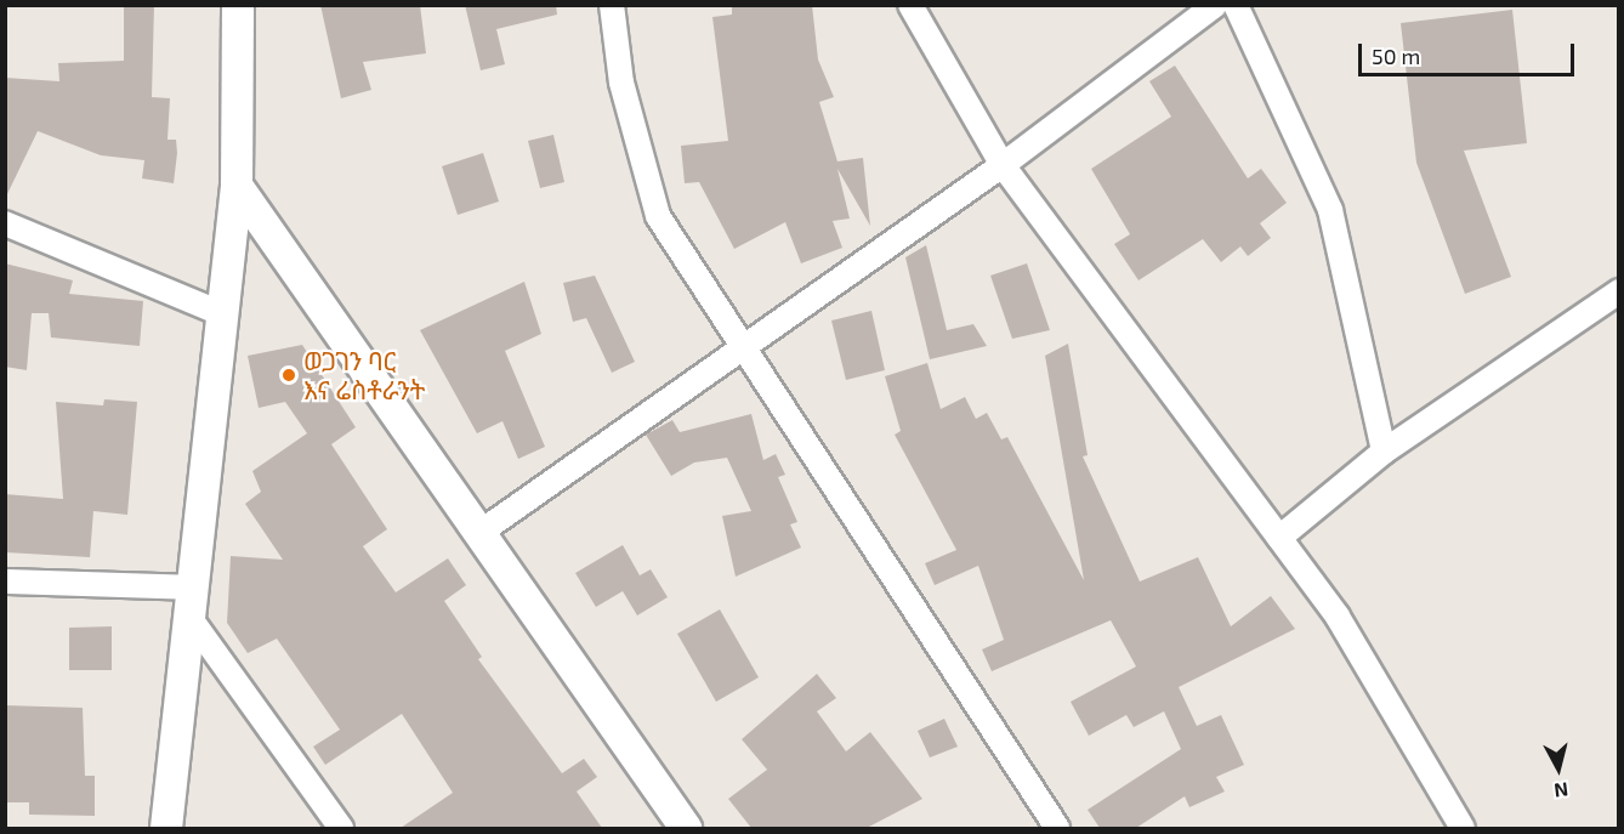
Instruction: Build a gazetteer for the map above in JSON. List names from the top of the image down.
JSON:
{
  "places": ["ወጋገን ባር እና ሬስቶራንት"],
  "scale_bar": "50 m",
  "north": "bottom"
}
